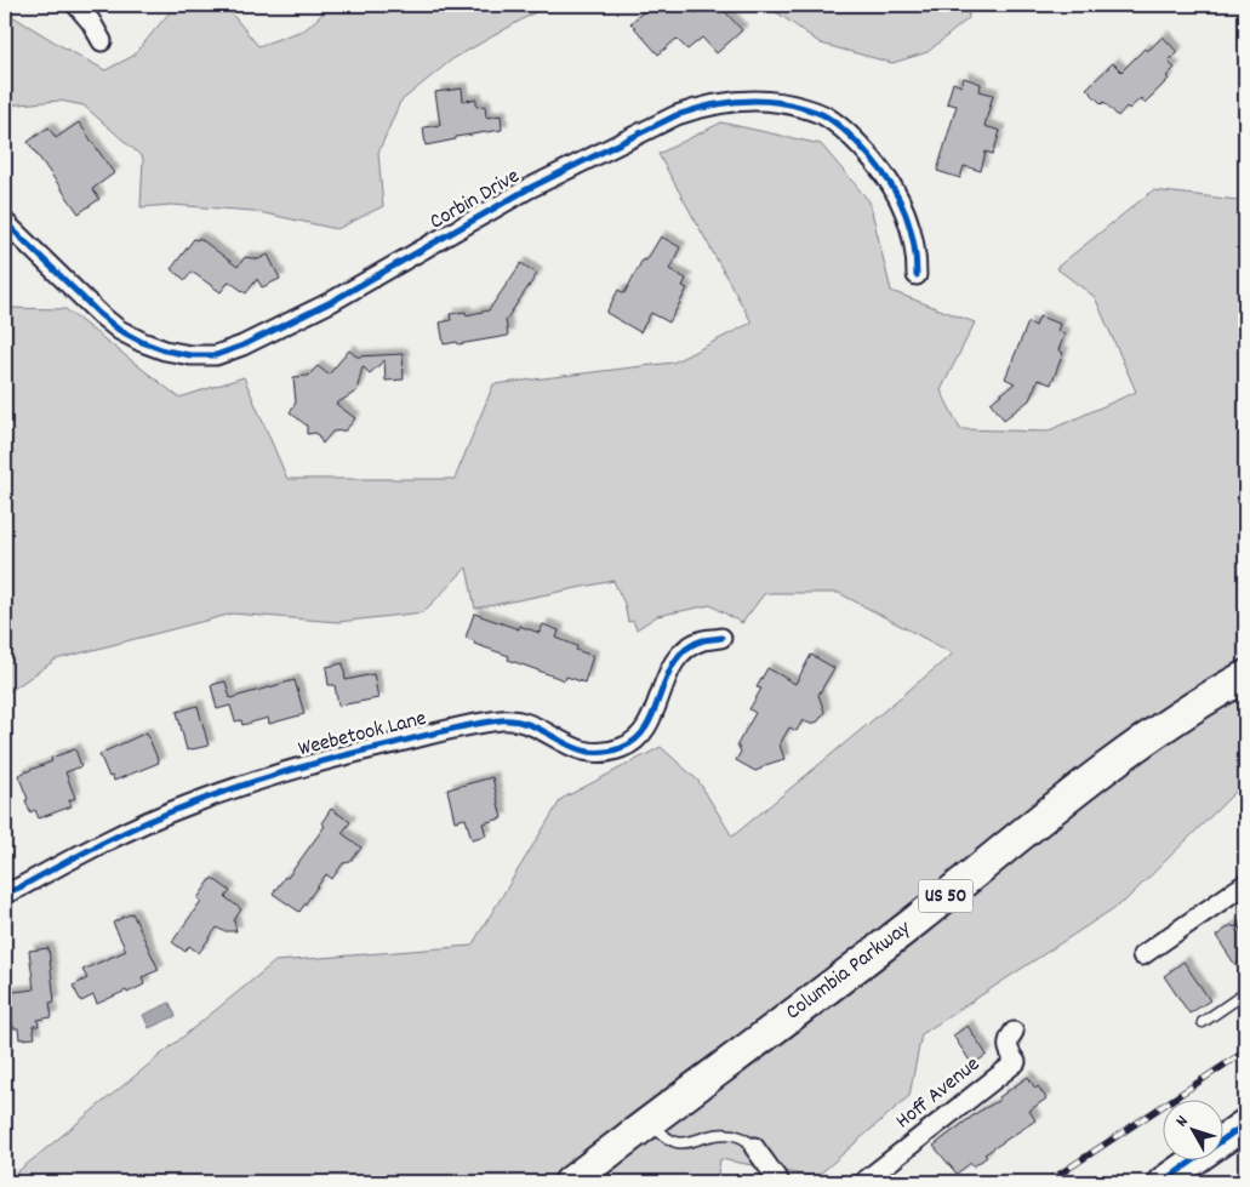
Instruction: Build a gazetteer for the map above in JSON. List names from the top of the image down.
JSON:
{
  "streets": {
    "highway": ["US 50", "Columbia Parkway"],
    "street": ["Corbin Drive", "Weebetook Lane", "Hoff Avenue"]
  },
  "north": "top left"
}
